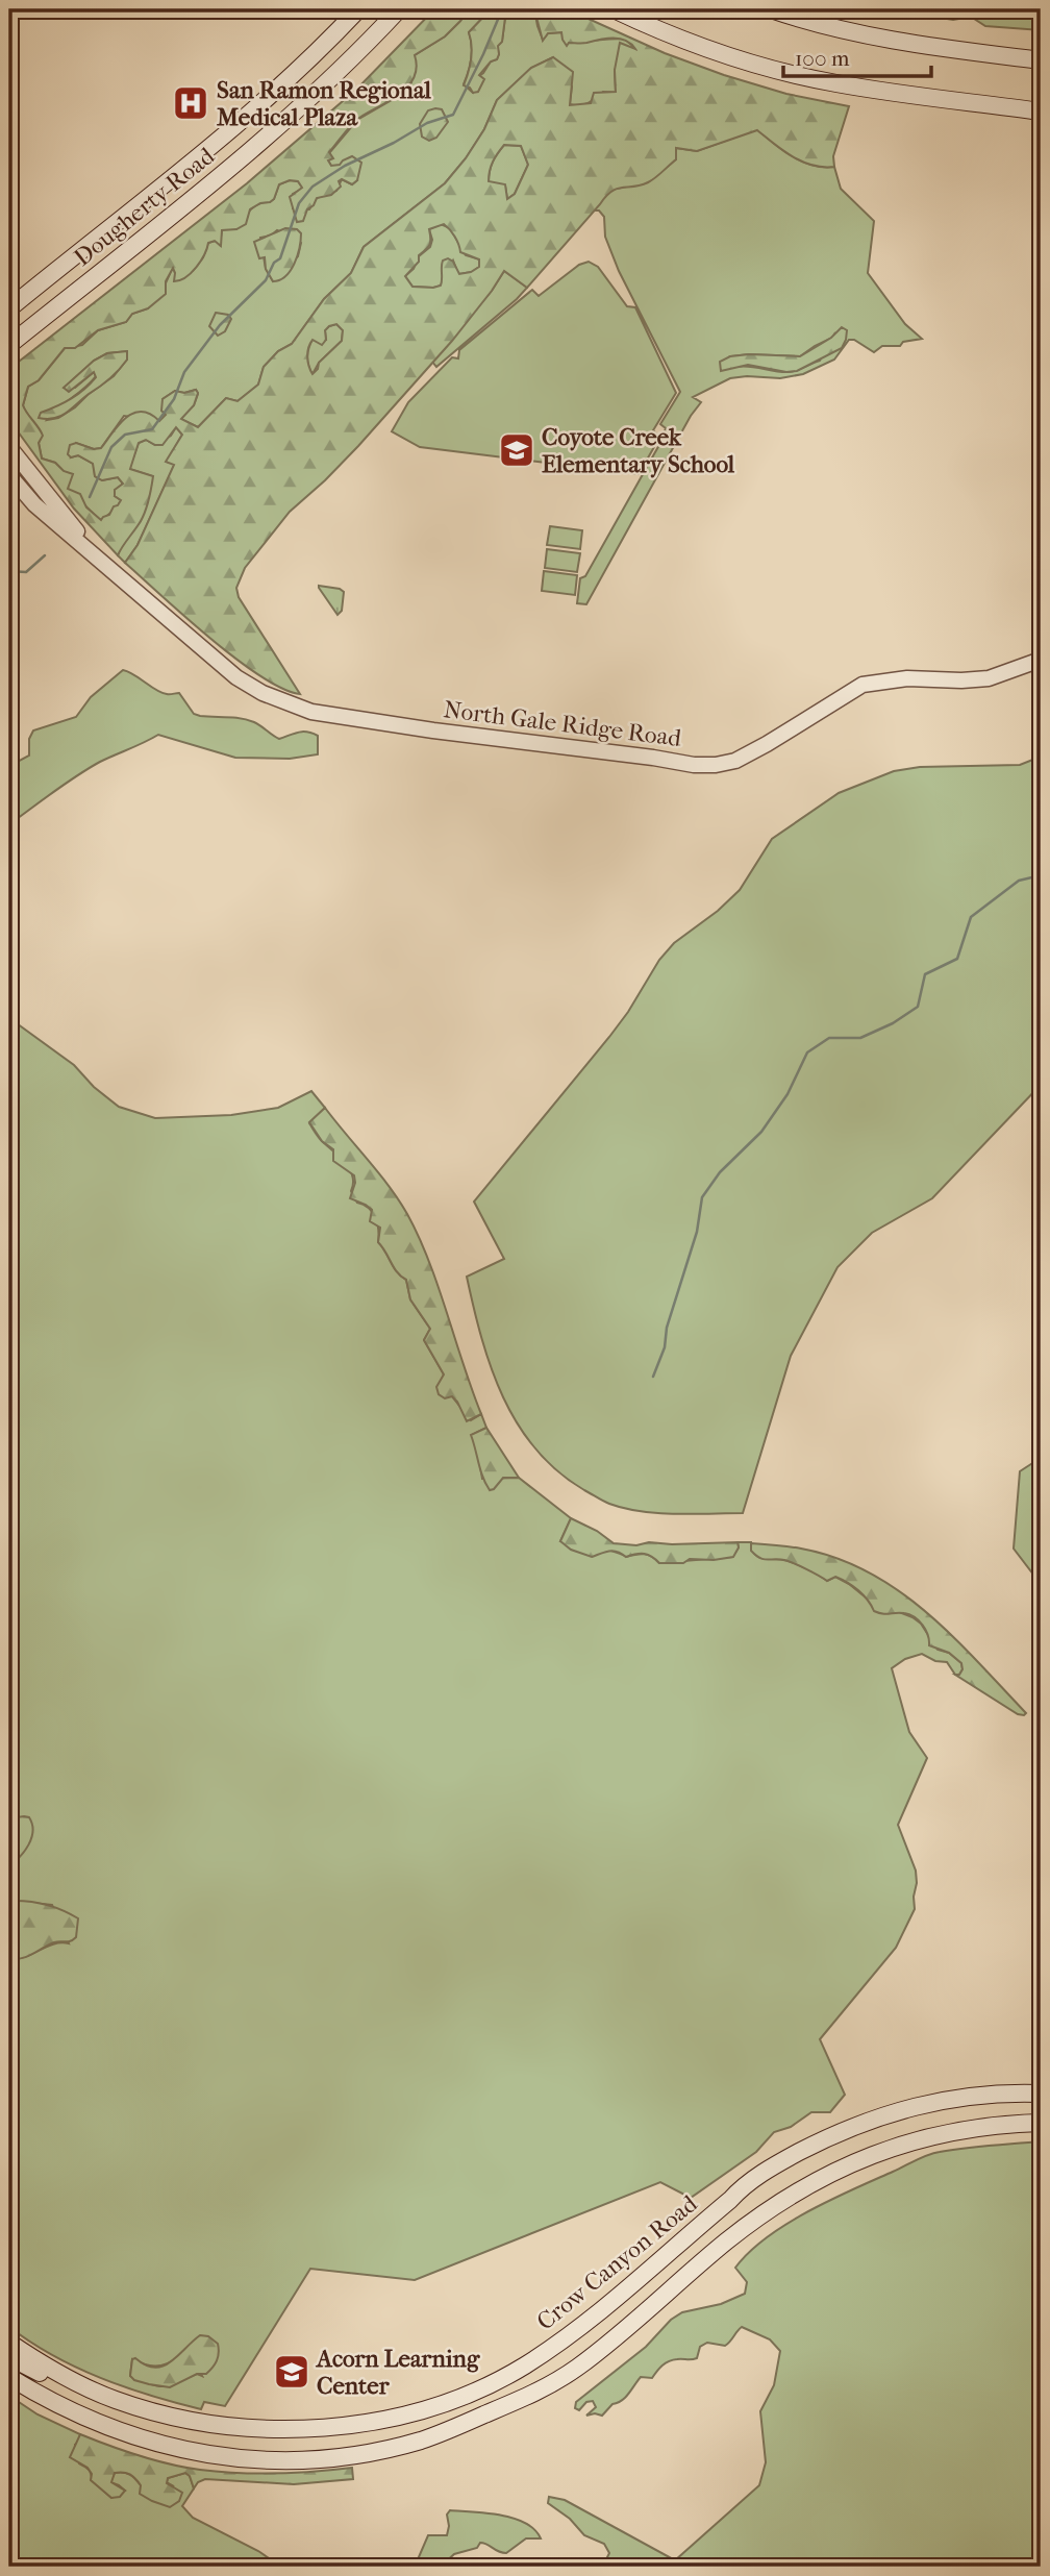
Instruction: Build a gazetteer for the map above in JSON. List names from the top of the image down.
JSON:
{
  "streets": {
    "main road": ["Dougherty Road", "Crow Canyon Road"],
    "street": ["North Gale Ridge Road"]
  },
  "places": {
    "hospital": ["San Ramon Regional Medical Plaza"],
    "school or university": ["Coyote Creek Elementary School", "Acorn Learning Center"]
  },
  "scale_bar": "100 m"
}
